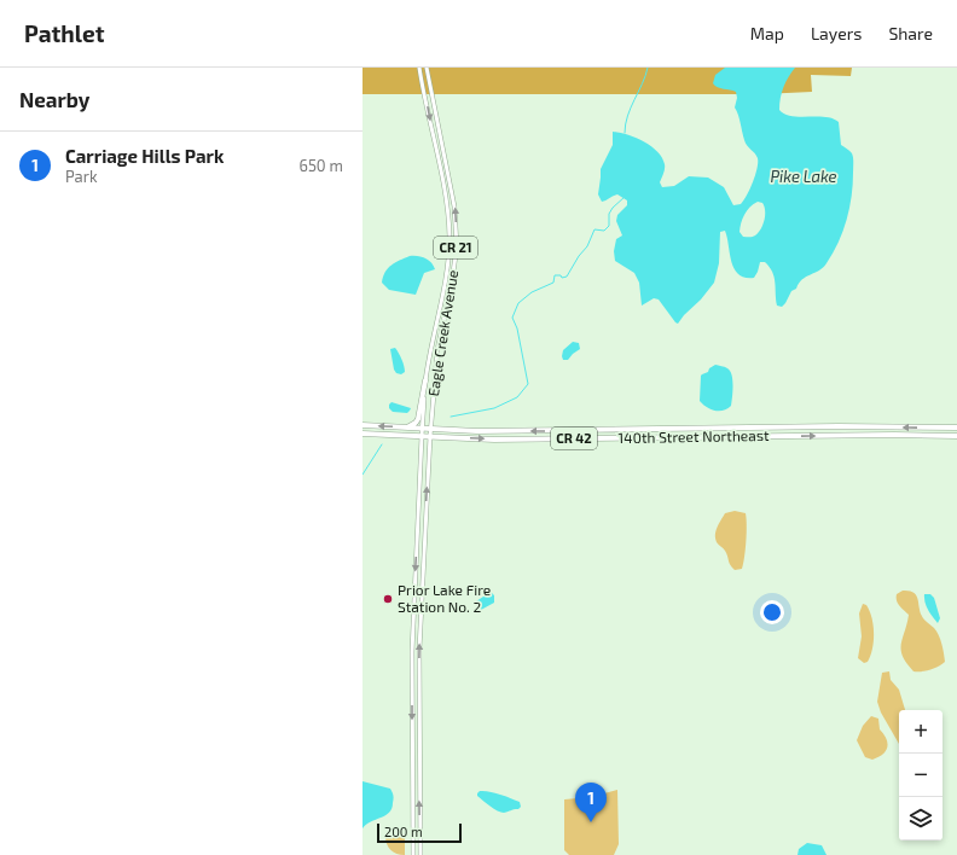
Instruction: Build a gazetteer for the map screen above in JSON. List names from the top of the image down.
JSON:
{
  "streets": {
    "highway": ["140th Street Northeast", "CR 42"],
    "main road": ["CR 21", "Eagle Creek Avenue"]
  },
  "crossings": [
    ["CR 21", "Eagle Creek Avenue"],
    ["CR 21", "140th Street Northeast"],
    ["CR 21", "CR 42"],
    ["Eagle Creek Avenue", "140th Street Northeast"],
    ["Eagle Creek Avenue", "CR 42"],
    ["140th Street Northeast", "CR 42"]
  ],
  "water": ["Pike Lake"],
  "places": ["Prior Lake Fire Station No. 2"],
  "scale_bar": "200 m",
  "page": {
    "header": "Pathlet",
    "nav": ["Map", "Layers", "Share"],
    "heading": "Nearby",
    "list": [
      {
        "mark": "1",
        "name": "Carriage Hills Park",
        "note": "Park",
        "value": "650 m"
      }
    ],
    "map_buttons": ["+", "−"],
    "pins": "1",
    "scale": "200 m"
  }
}
